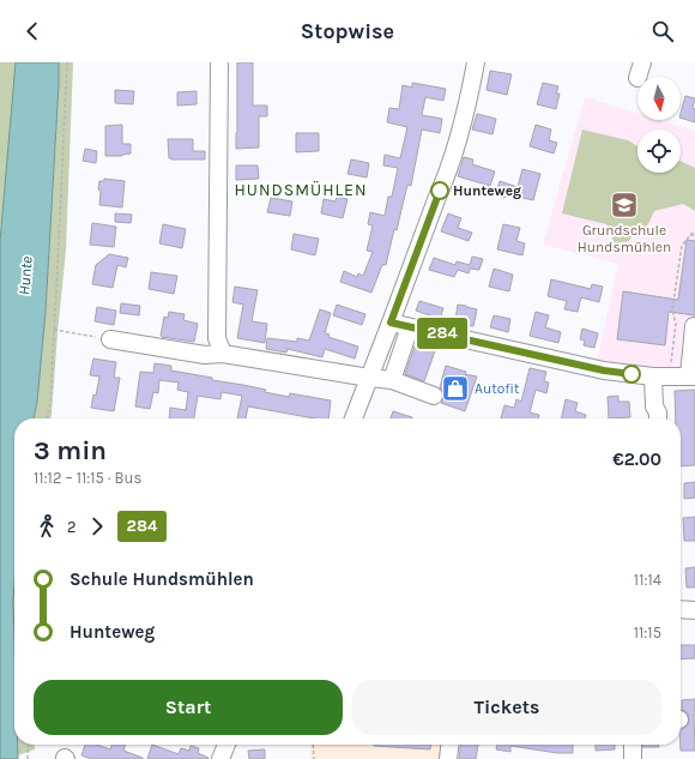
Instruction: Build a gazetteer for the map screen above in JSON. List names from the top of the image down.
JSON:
{
  "districts": ["HUNDSMÜHLEN"],
  "water": ["Hunte"],
  "places": {
    "other": ["Hunteweg"],
    "school or university": ["Grundschule Hundsmühlen"],
    "shop": ["Autofit"]
  },
  "lines": ["bus line 284"],
  "north": "bottom",
  "page": {
    "header": "Stopwise",
    "on_map": "284",
    "heading": ["3 min", "11:12 – 11:15 · Bus", "€2.00"],
    "legs": ["2", "284"],
    "list": [
      {
        "name": "Schule Hundsmühlen",
        "value": "11:14"
      },
      {
        "name": "Hunteweg",
        "value": "11:15"
      }
    ],
    "buttons": ["Start", "Tickets"]
  }
}
